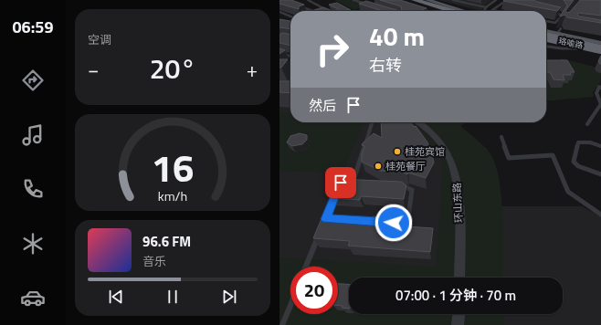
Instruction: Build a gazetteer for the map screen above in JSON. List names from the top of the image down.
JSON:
{
  "streets": {
    "highway": ["珞喻路"],
    "street": ["环山东路"]
  },
  "places": ["桂苑宾馆", "桂苑餐厅"],
  "page": {
    "tabs": "06:59",
    "tile": "空调",
    "turn": ["40 m", "右转"],
    "heat": ["−", "20°", "+"],
    "then": "然后",
    "song": ["96.6 FM", "音乐"],
    "limit": "20",
    "trip": "07:00 · 1 分钟 · 70 m",
    "gauge": ["16", "km/h"]
  }
}
